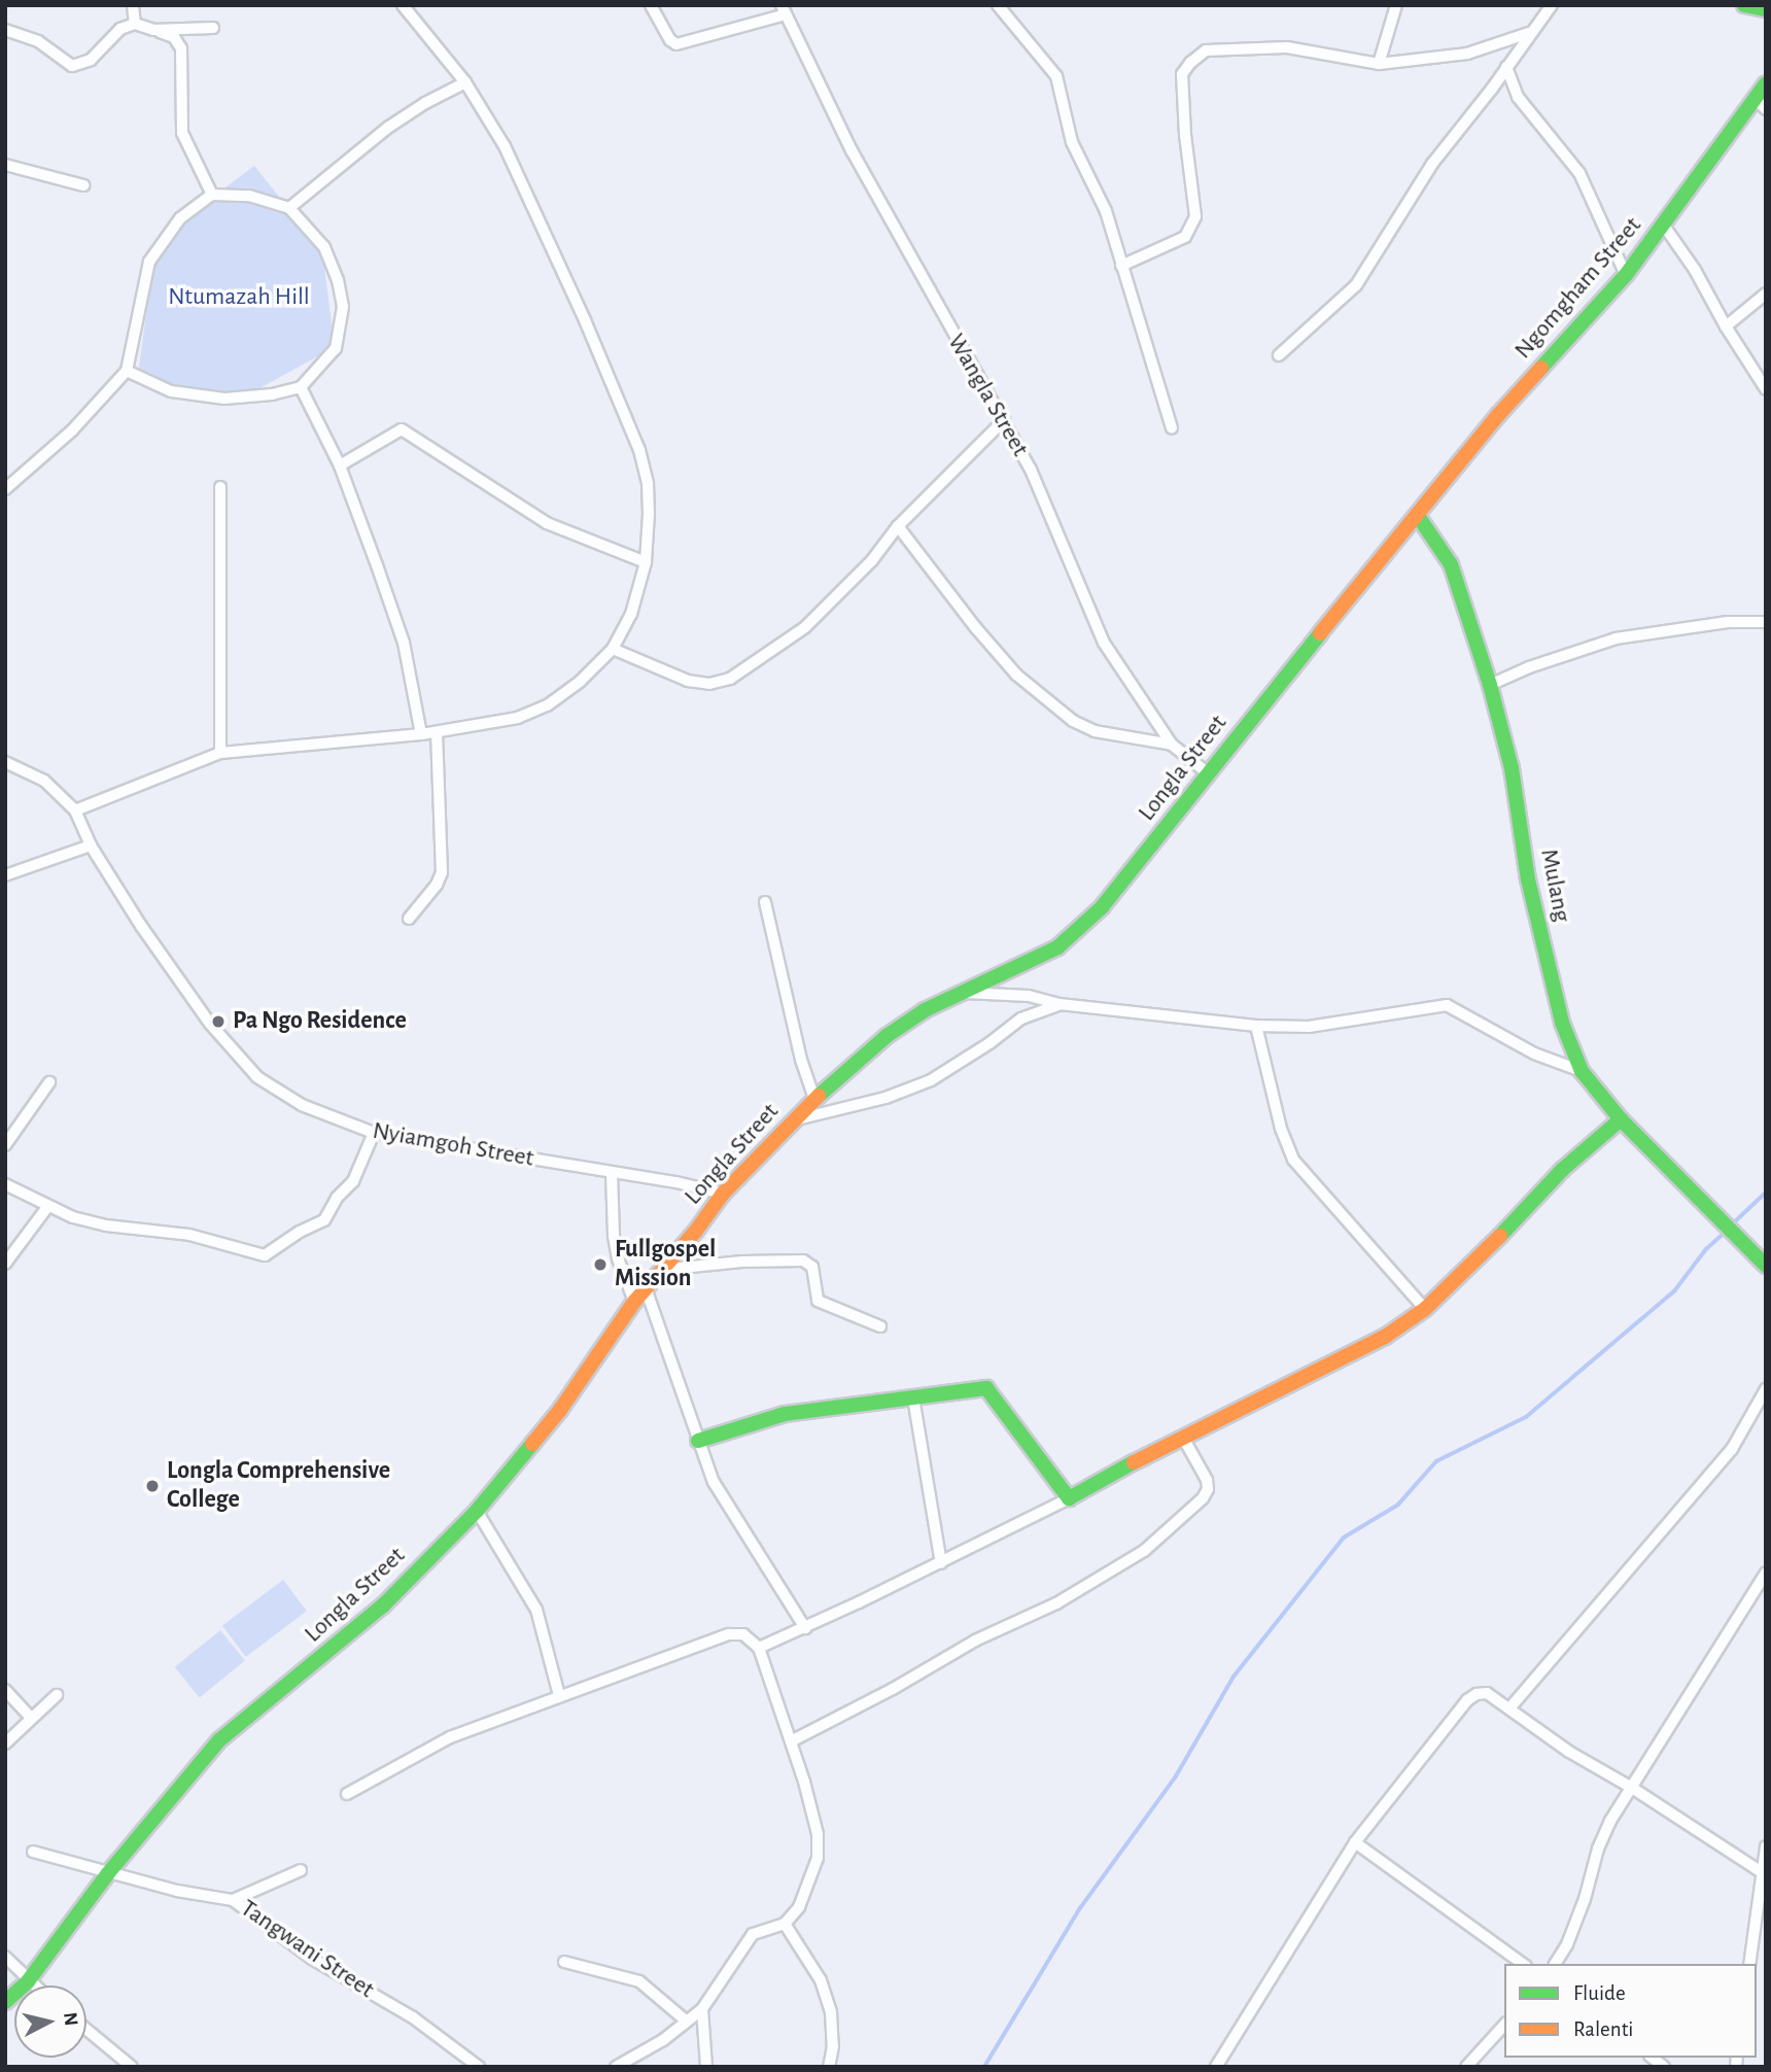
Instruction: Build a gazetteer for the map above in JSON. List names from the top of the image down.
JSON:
{
  "streets": {
    "main road": ["Ngomgham Street", "Longla Street", "Mulang"],
    "street": ["Wangla Street", "Nyiamgoh Street", "Tangwani Street"]
  },
  "crossings": [
    ["Ngomgham Street", "Longla Street"],
    ["Ngomgham Street", "Mulang"],
    ["Wangla Street", "Longla Street"],
    ["Longla Street", "Mulang"],
    ["Longla Street", "Nyiamgoh Street"],
    ["Longla Street", "Tangwani Street"]
  ],
  "parks": ["Ntumazah Hill"],
  "places": ["Pa Ngo Residence", "Fullgospel Mission", "Longla Comprehensive College"],
  "legend": ["Fluide", "Ralenti"],
  "north": "right"
}
